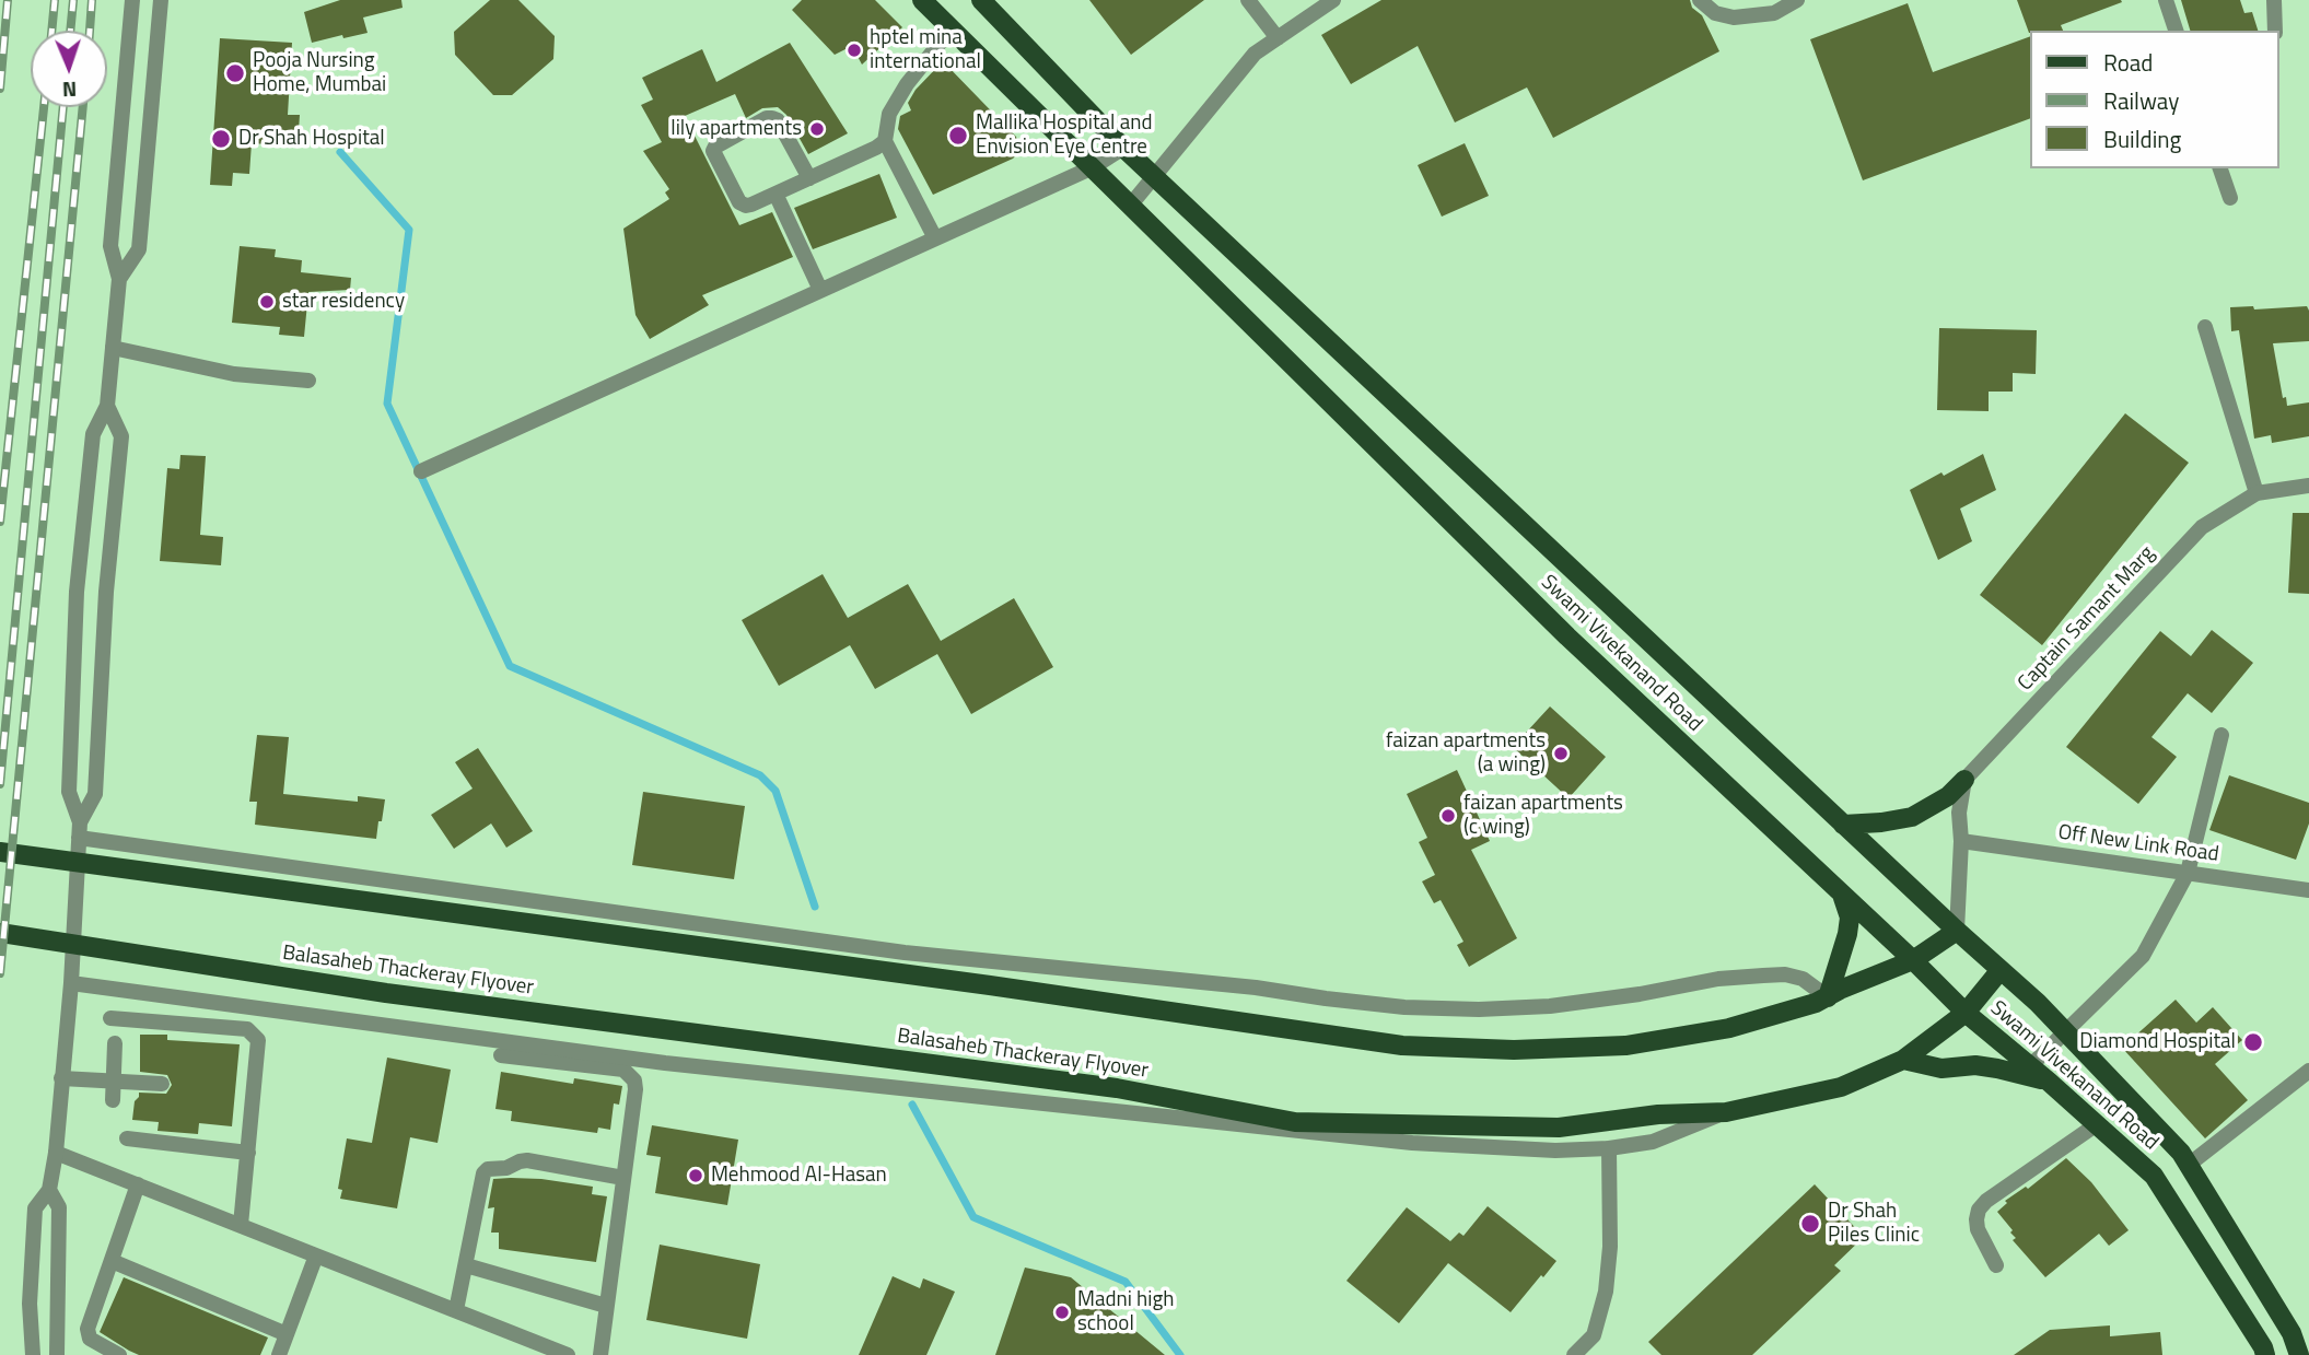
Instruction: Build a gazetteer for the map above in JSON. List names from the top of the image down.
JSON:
{
  "streets": {
    "main road": ["Swami Vivekanand Road", "Balasaheb Thackeray Flyover"],
    "street": ["Captain Samant Marg", "Off New Link Road"]
  },
  "crossings": [
    ["Swami Vivekanand Road", "Balasaheb Thackeray Flyover"]
  ],
  "places": [
    "hptel mina international",
    "Pooja Nursing Home, Mumbai",
    "lily apartments",
    "Mallika Hospital and Envision Eye Centre",
    "Dr Shah Hospital",
    "star residency",
    "faizan apartments (a wing)",
    "faizan apartments (c wing)",
    "Diamond Hospital",
    "Mehmood Al-Hasan",
    "Dr Shah Piles Clinic",
    "Madni high school"
  ],
  "legend": ["Road", "Railway", "Building"],
  "north": "bottom"
}
